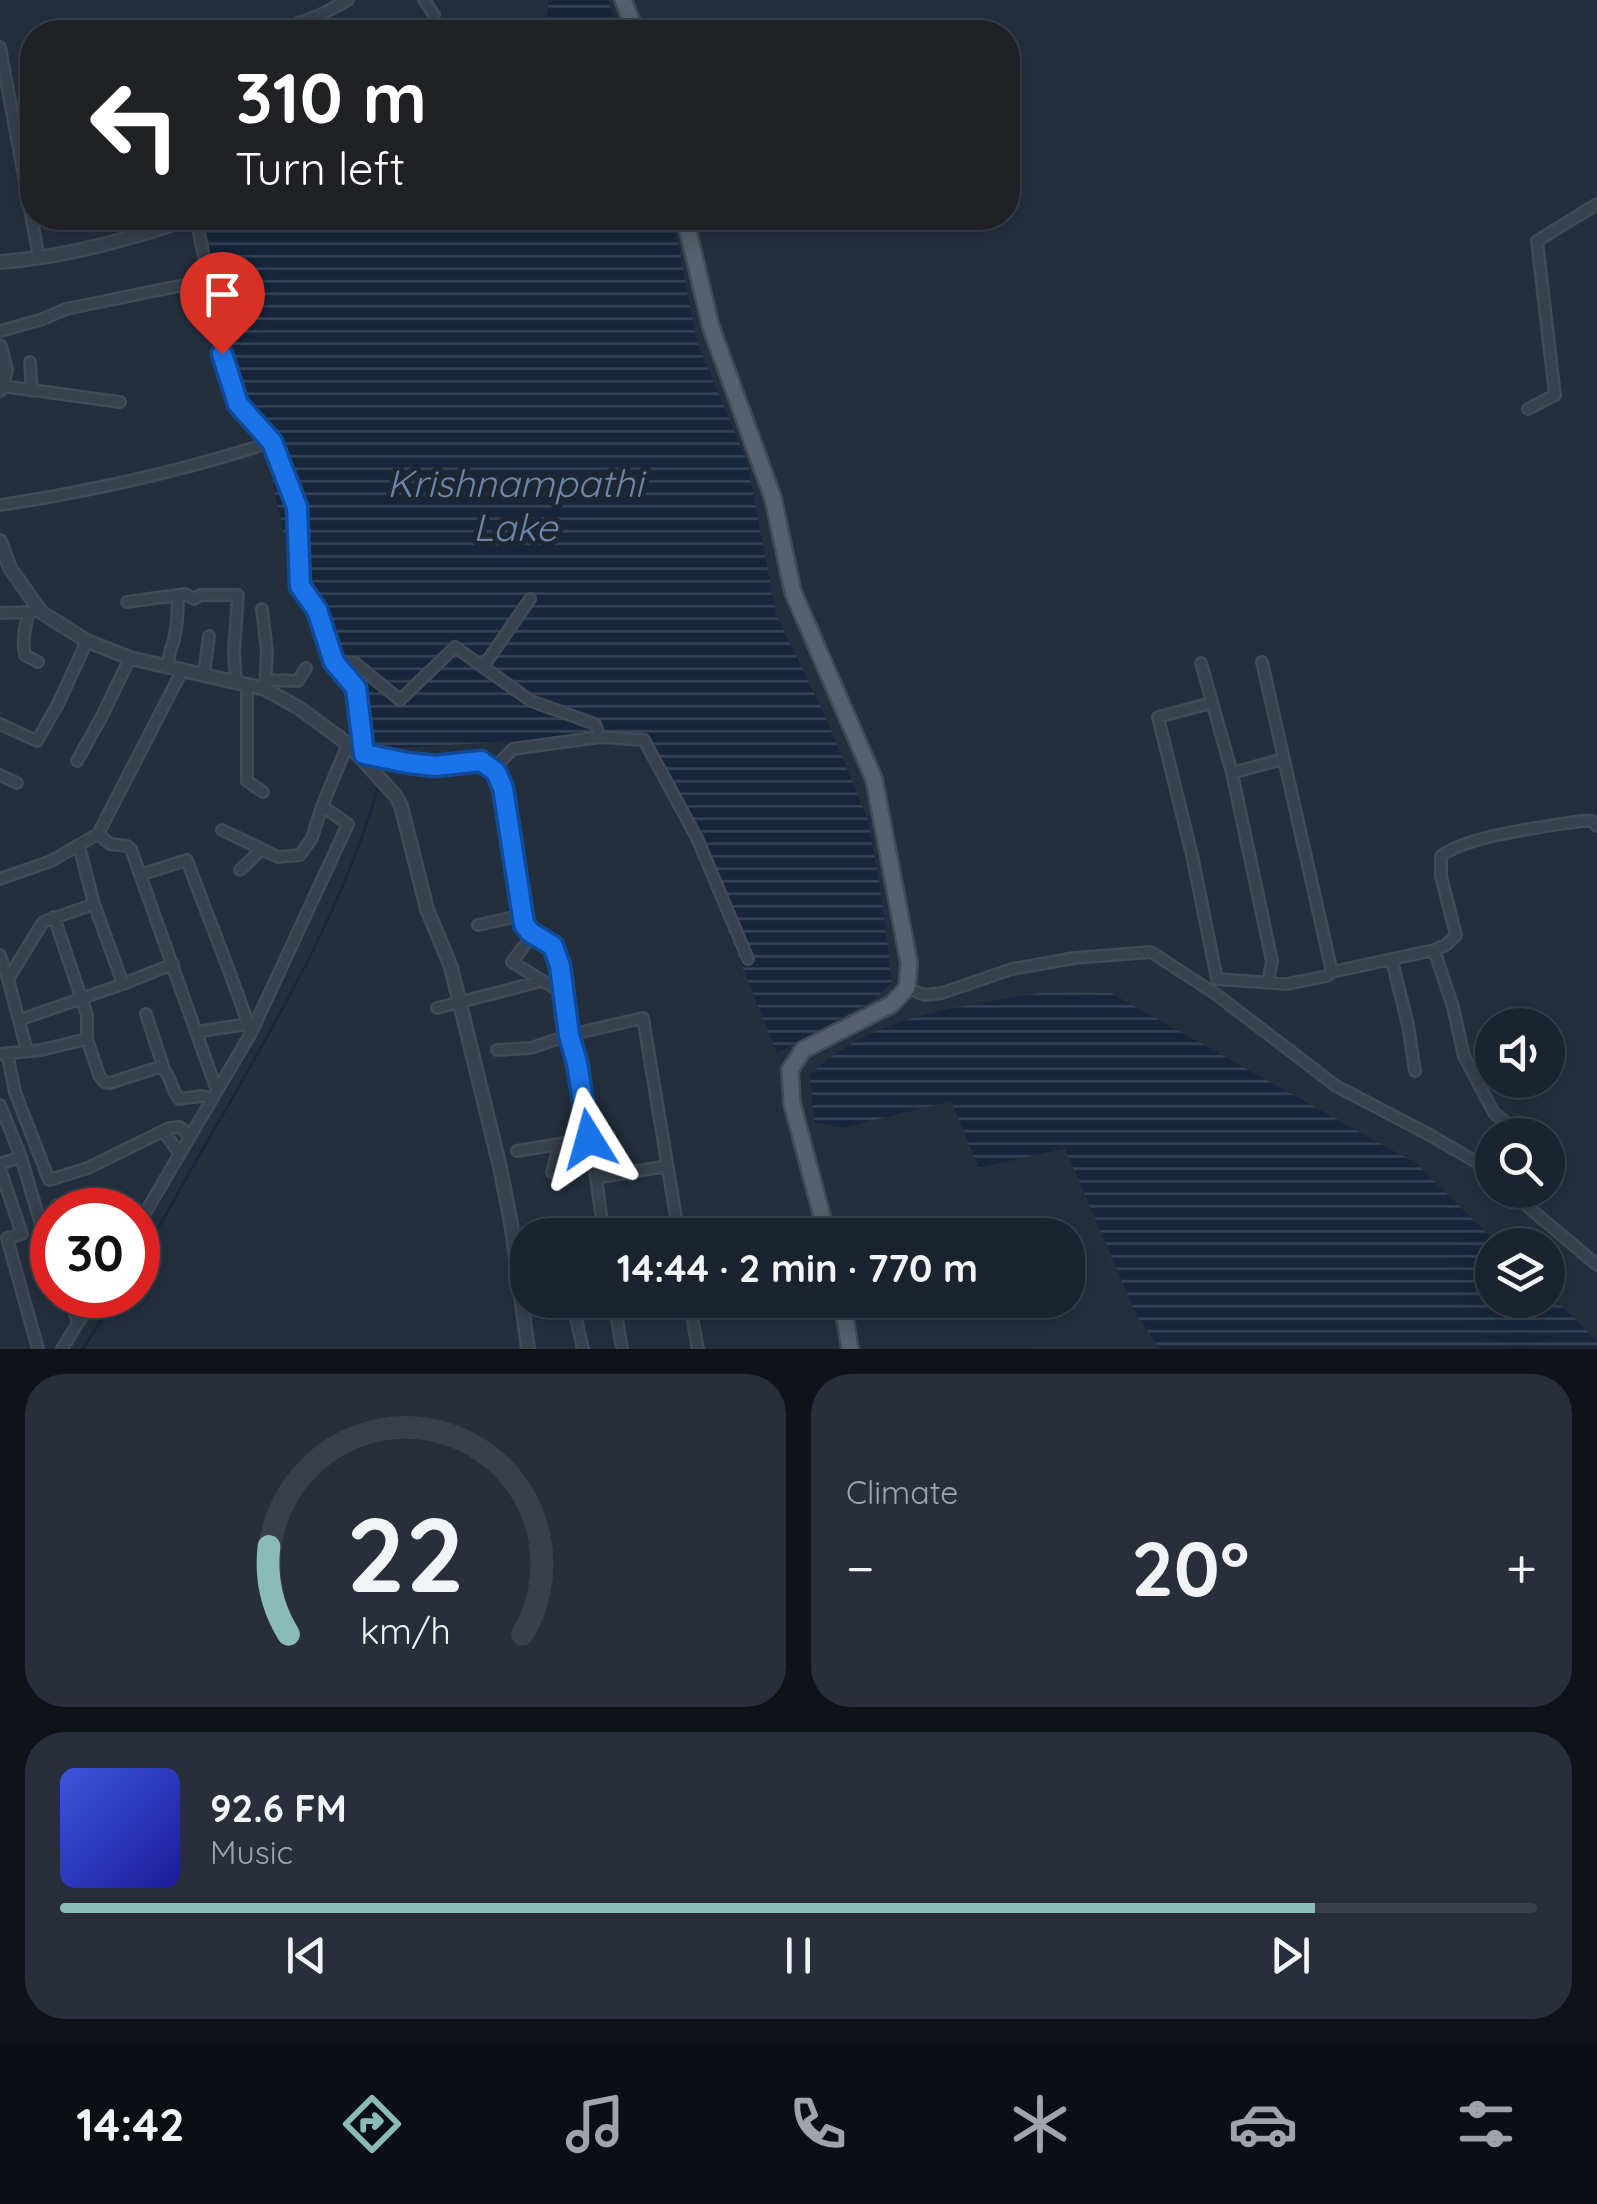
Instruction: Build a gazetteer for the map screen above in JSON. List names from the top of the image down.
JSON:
{
  "water": ["Krishnampathi Lake"],
  "page": {
    "turn": ["310 m", "Turn left"],
    "limit": "30",
    "trip": "14:44 · 2 min · 770 m",
    "tile": "Climate",
    "heat": ["−", "20°", "+"],
    "song": ["92.6 FM", "Music"],
    "tabs": "14:42",
    "gauge": ["22", "km/h"]
  }
}
